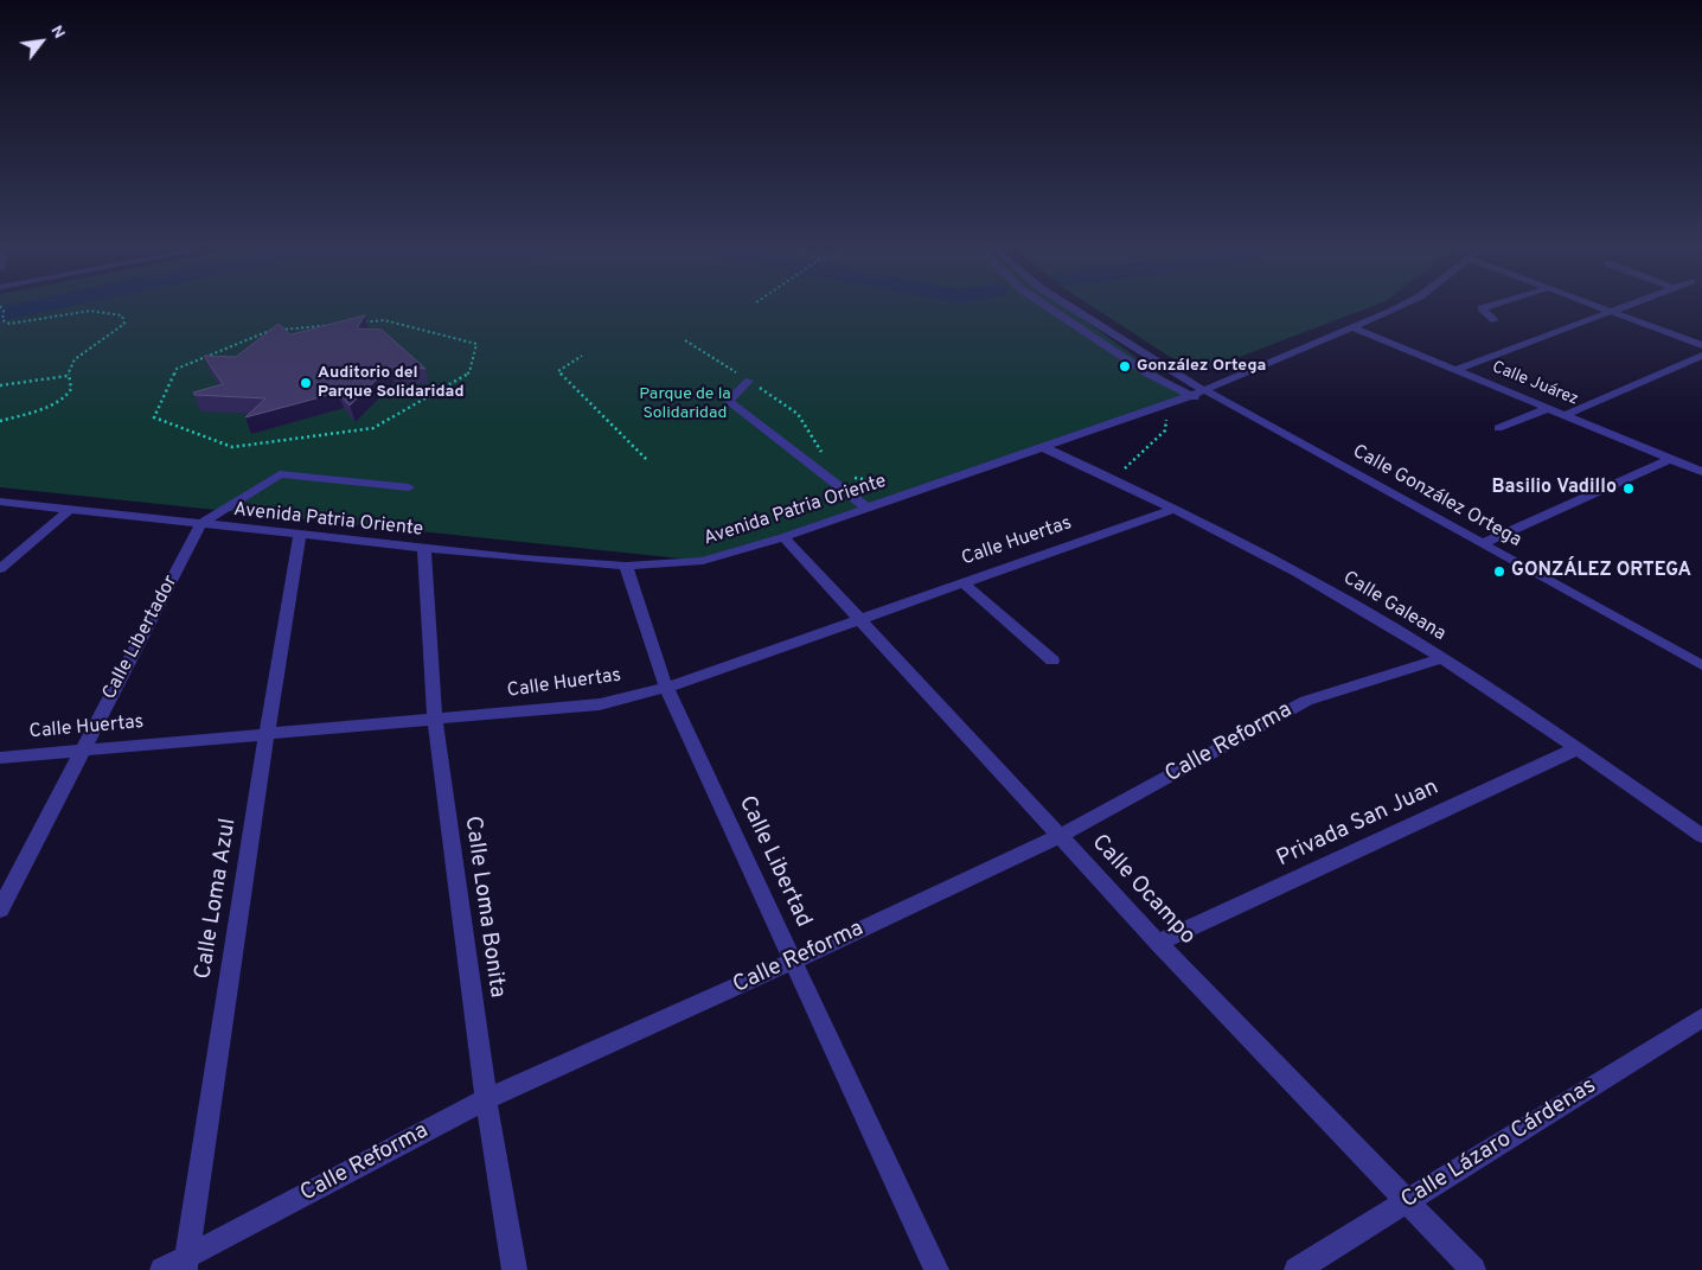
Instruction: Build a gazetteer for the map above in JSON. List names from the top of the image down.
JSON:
{
  "streets": {
    "street": [
      "Calle Juárez",
      "Calle González Ortega",
      "Avenida Patria Oriente",
      "Calle Huertas",
      "Calle Galeana",
      "Calle Libertador",
      "Calle Reforma",
      "Privada San Juan",
      "Calle Libertad",
      "Calle Ocampo",
      "Calle Loma Azul",
      "Calle Loma Bonita",
      "Calle Lázaro Cárdenas"
    ]
  },
  "crossings": [
    ["Calle Juárez", "Avenida Patria Oriente"],
    ["Calle González Ortega", "Avenida Patria Oriente"],
    ["Avenida Patria Oriente", "Calle Galeana"],
    ["Avenida Patria Oriente", "Calle Libertador"],
    ["Avenida Patria Oriente", "Calle Libertad"],
    ["Avenida Patria Oriente", "Calle Ocampo"],
    ["Avenida Patria Oriente", "Calle Loma Azul"],
    ["Avenida Patria Oriente", "Calle Loma Bonita"],
    ["Calle Huertas", "Calle Galeana"],
    ["Calle Huertas", "Calle Libertador"],
    ["Calle Huertas", "Calle Libertad"],
    ["Calle Huertas", "Calle Ocampo"],
    ["Calle Huertas", "Calle Loma Azul"],
    ["Calle Huertas", "Calle Loma Bonita"],
    ["Calle Galeana", "Calle Reforma"],
    ["Calle Galeana", "Privada San Juan"],
    ["Calle Reforma", "Calle Libertad"],
    ["Calle Reforma", "Calle Ocampo"],
    ["Calle Reforma", "Calle Loma Azul"],
    ["Calle Reforma", "Calle Loma Bonita"],
    ["Privada San Juan", "Calle Ocampo"],
    ["Calle Ocampo", "Calle Lázaro Cárdenas"]
  ],
  "parks": ["Parque de la Solidaridad"],
  "places": [
    "González Ortega",
    "Auditorio del Parque Solidaridad",
    "Basilio Vadillo",
    "GONZÁLEZ ORTEGA"
  ],
  "north": "top right"
}
